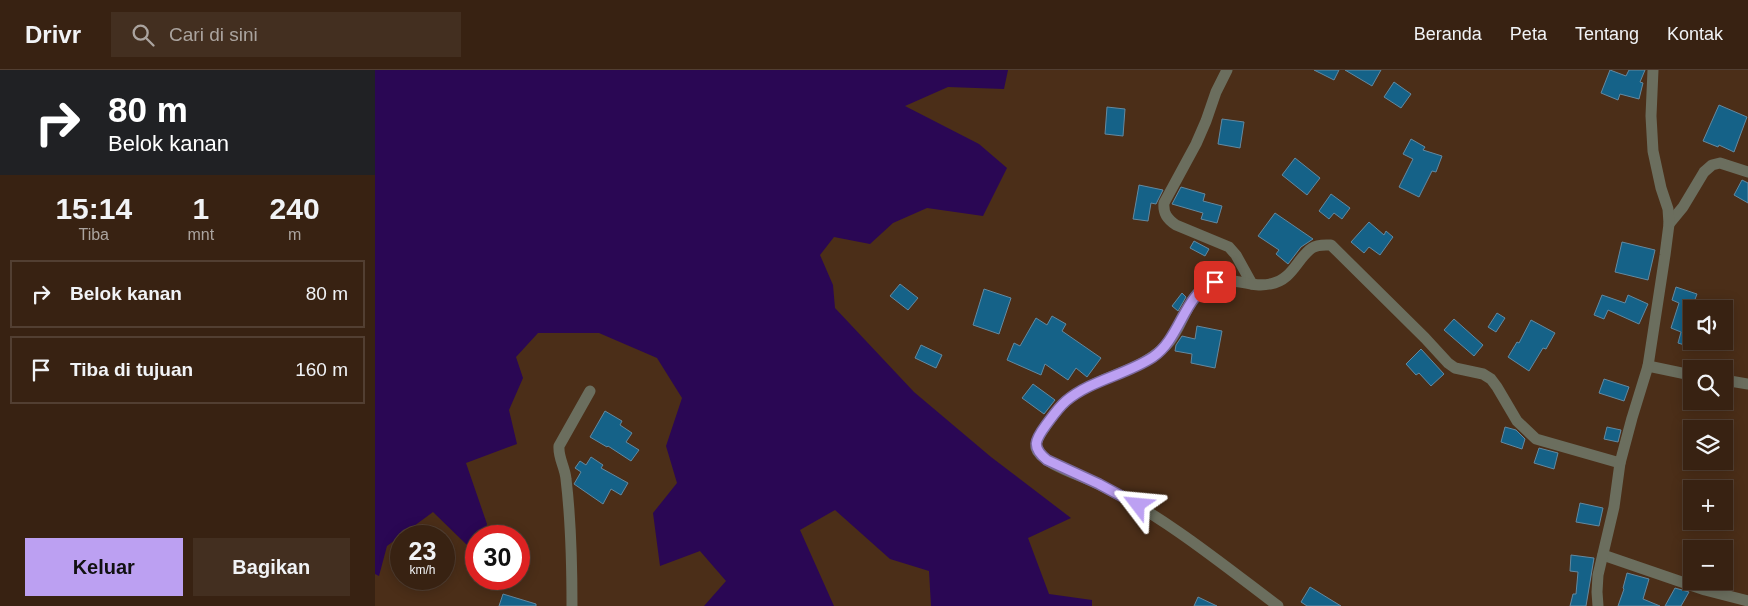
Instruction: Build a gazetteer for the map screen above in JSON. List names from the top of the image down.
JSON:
{
  "page": {
    "header": "Drivr",
    "search": "Cari di sini",
    "nav": [
      "Beranda",
      "Peta",
      "Tentang",
      "Kontak"
    ],
    "turn": ["80 m", "Belok kanan"],
    "eta": [
      "15:14",
      "Tiba",
      "1",
      "mnt",
      "240",
      "m"
    ],
    "list": [
      {
        "name": "Belok kanan",
        "value": "80 m"
      },
      {
        "name": "Tiba di tujuan",
        "value": "160 m"
      }
    ],
    "map_buttons": ["+", "−"],
    "speed": "23 km/h",
    "limit": "30",
    "buttons": ["Keluar", "Bagikan"]
  }
}
